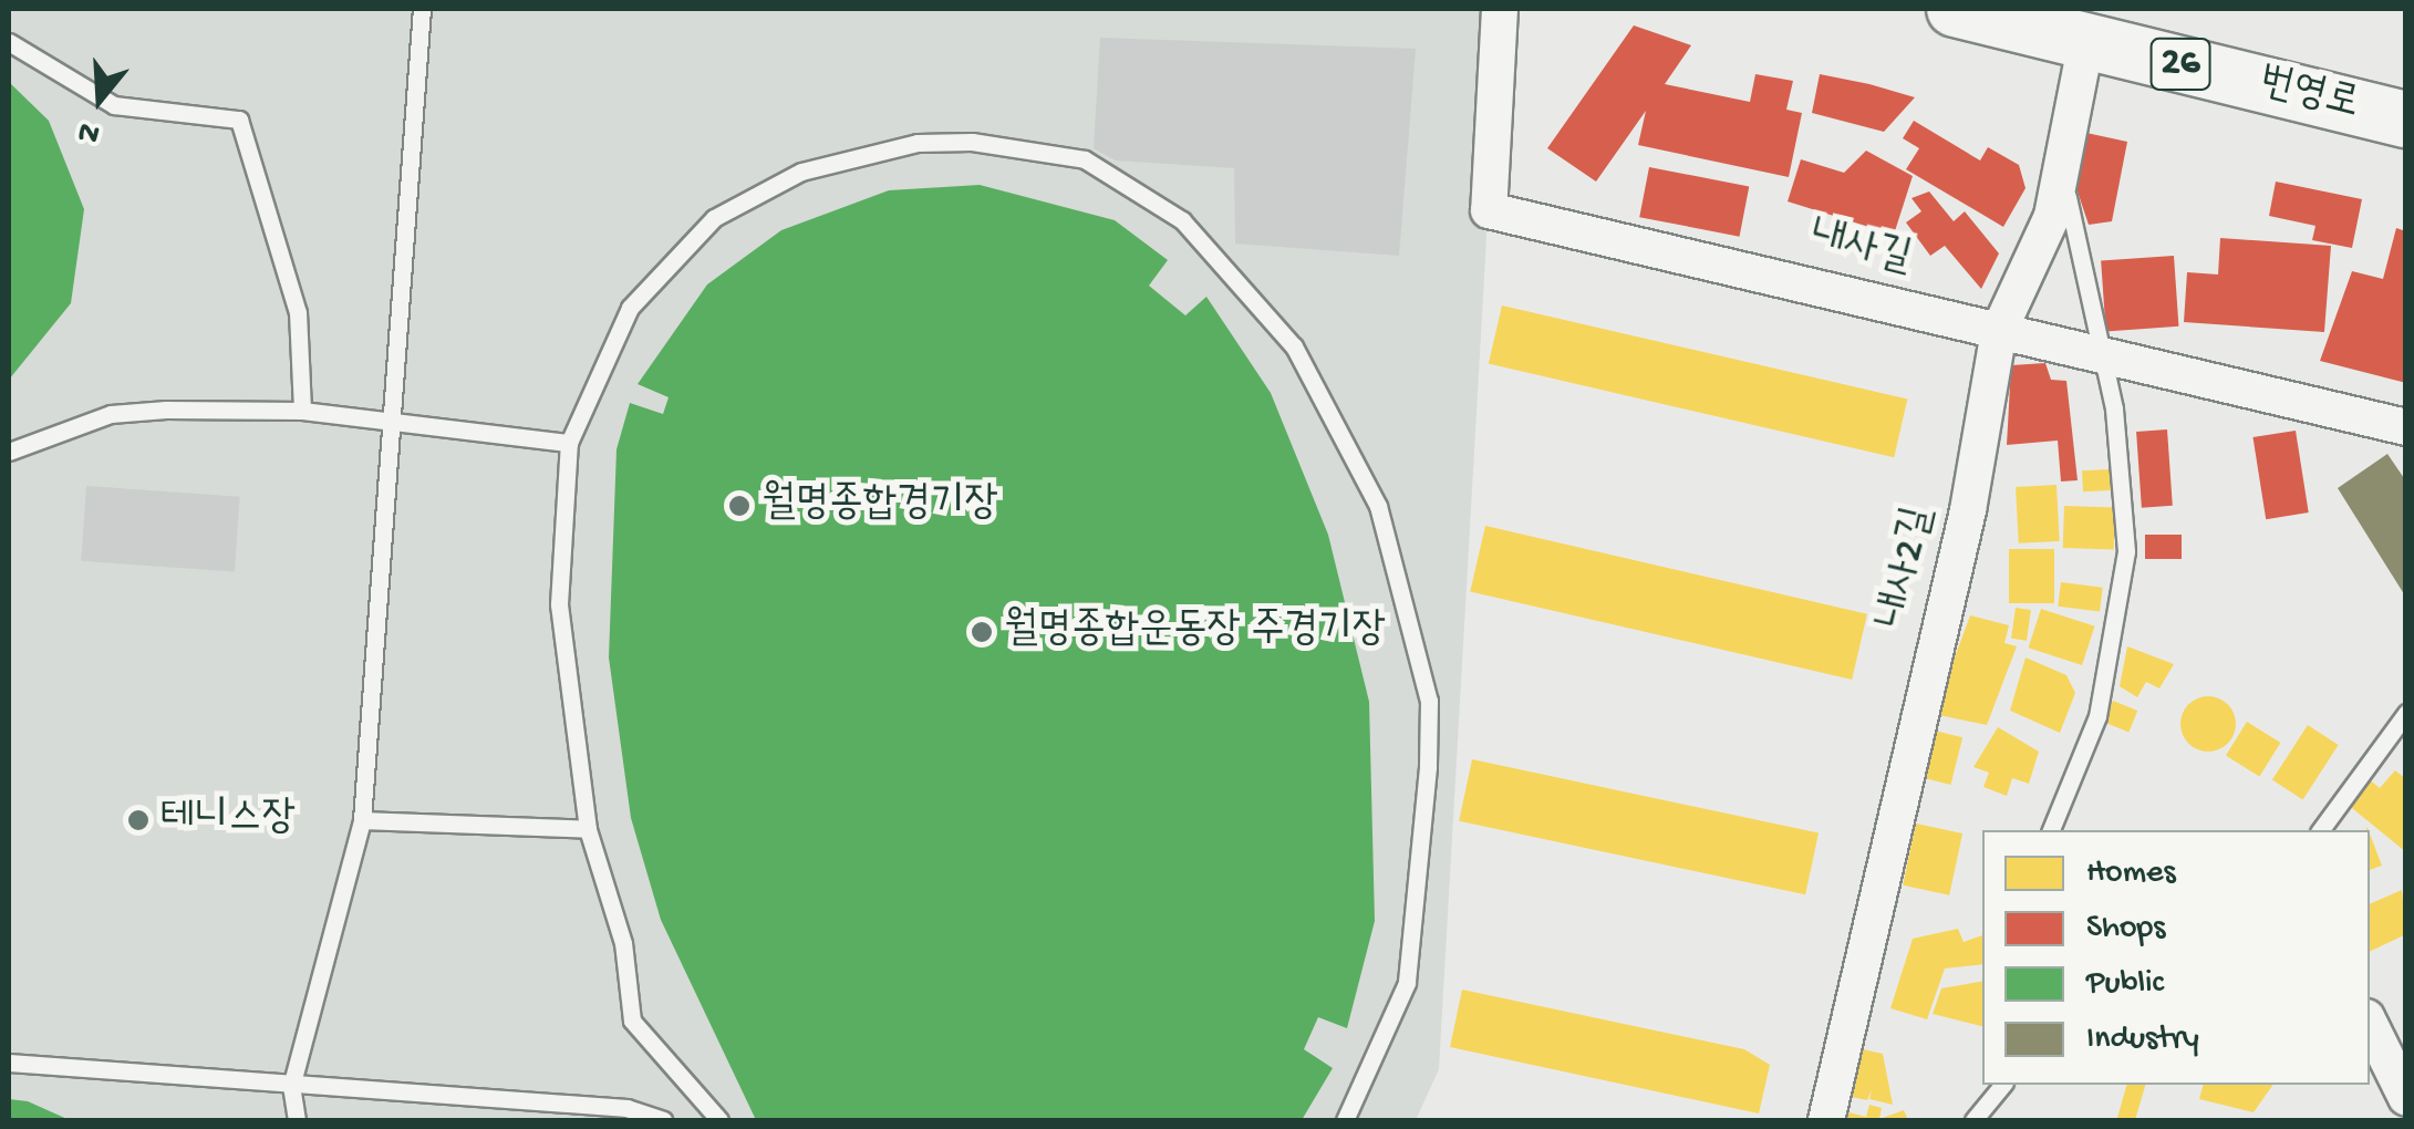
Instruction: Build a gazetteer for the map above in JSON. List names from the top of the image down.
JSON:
{
  "streets": {
    "main road": ["26", "번영로"],
    "street": ["내사길", "내사2길"]
  },
  "crossings": [
    ["번영로", "내사2길"],
    ["내사길", "내사2길"]
  ],
  "places": ["월명종합경기장", "월명종합운동장 주경기장", "테니스장"],
  "legend": [
    "Homes",
    "Shops",
    "Public",
    "Industry"
  ],
  "north": "bottom"
}
